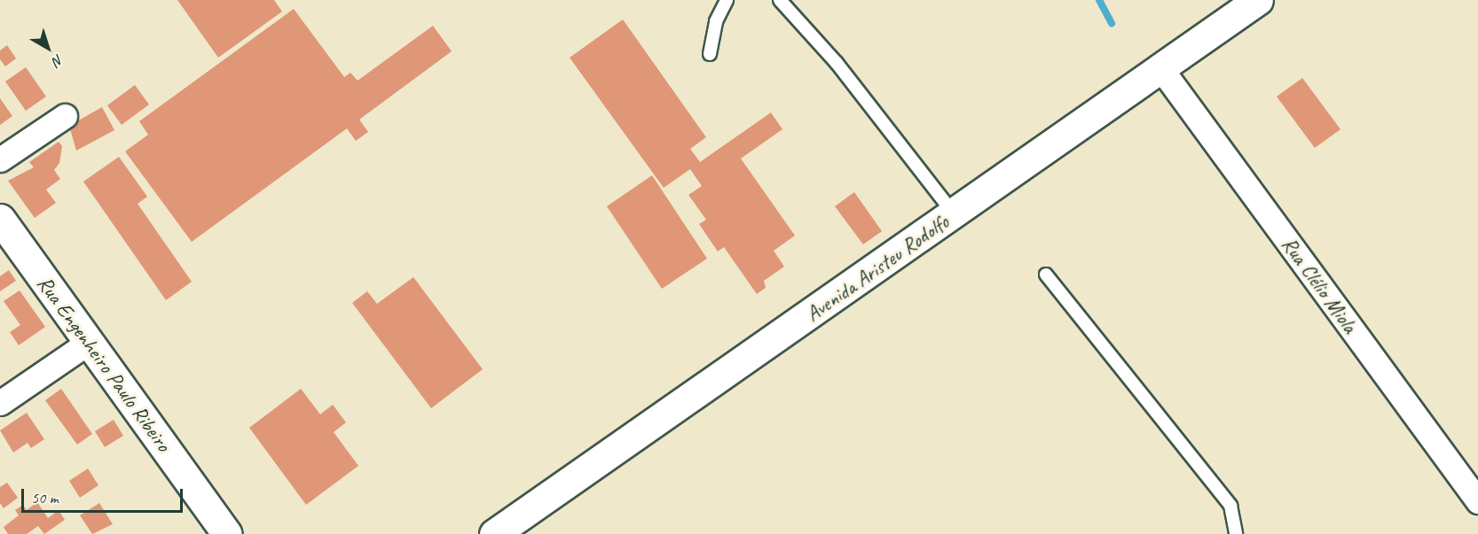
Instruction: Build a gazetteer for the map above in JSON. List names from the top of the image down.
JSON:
{
  "streets": {
    "street": ["Avenida Aristeu Rodolfo", "Rua Clélio Miola", "Rua Engenheiro Paulo Ribeiro"]
  },
  "crossings": [
    ["Avenida Aristeu Rodolfo", "Rua Clélio Miola"]
  ],
  "scale_bar": "50 m",
  "north": "bottom right"
}
